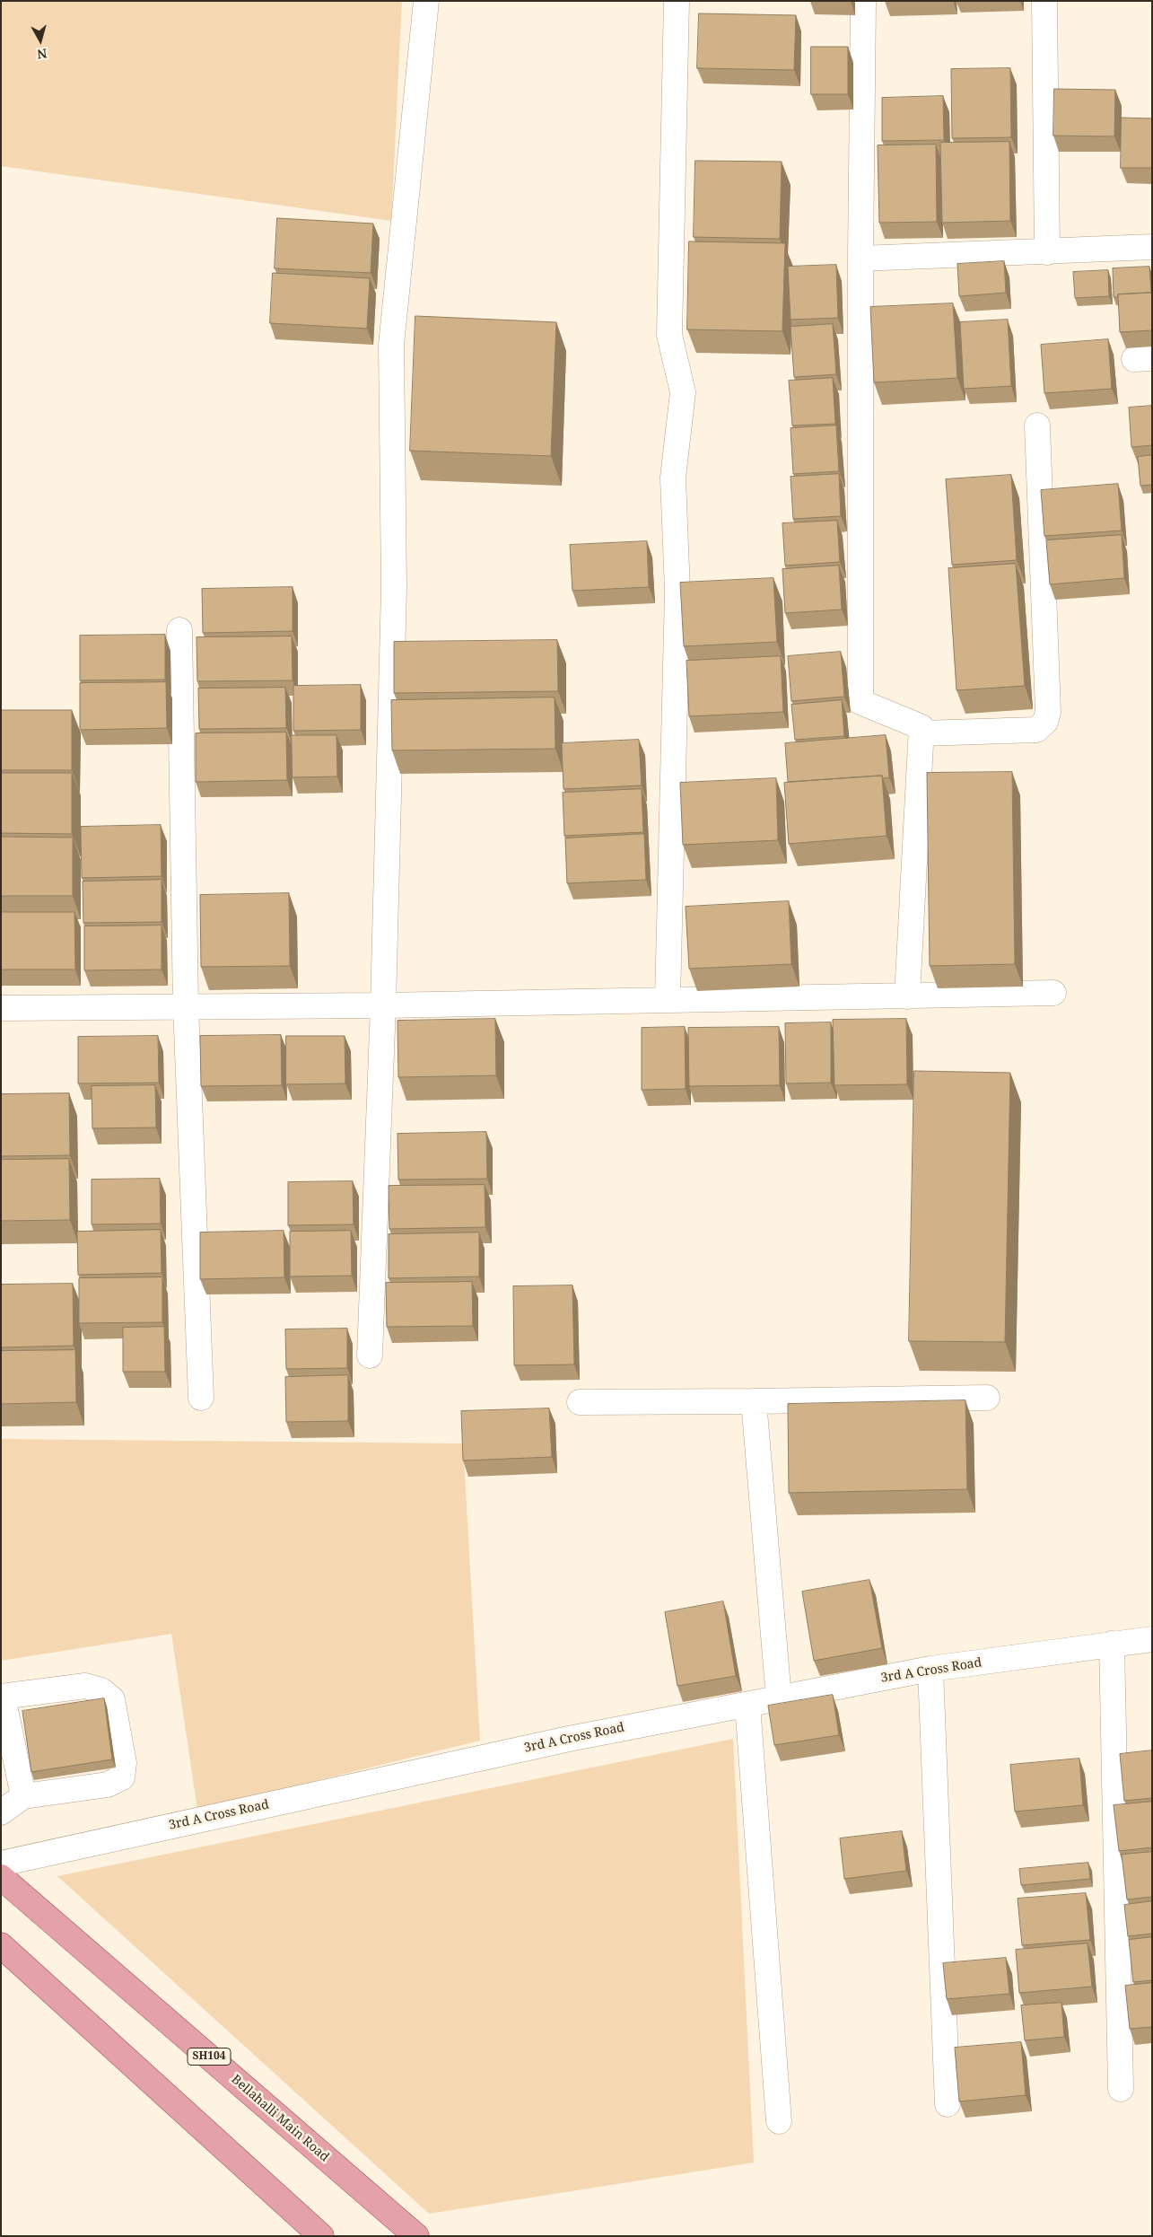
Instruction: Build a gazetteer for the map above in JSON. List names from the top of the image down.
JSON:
{
  "streets": {
    "main road": ["SH104", "Bellahalli Main Road"],
    "street": ["3rd A Cross Road"]
  },
  "north": "bottom"
}
